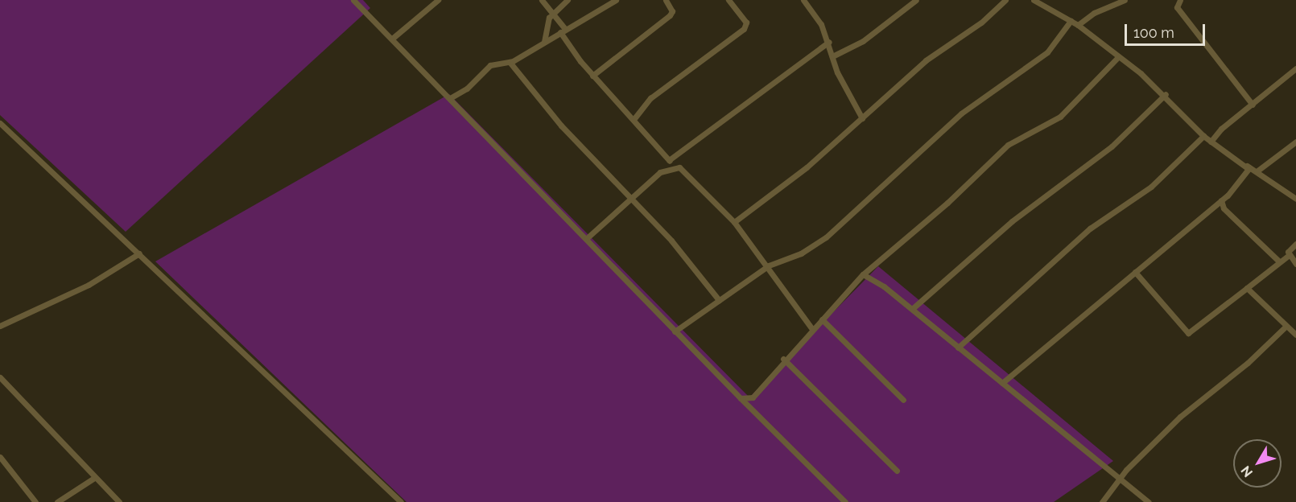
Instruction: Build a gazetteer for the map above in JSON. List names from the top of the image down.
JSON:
{
  "scale_bar": "100 m",
  "north": "bottom left"
}
